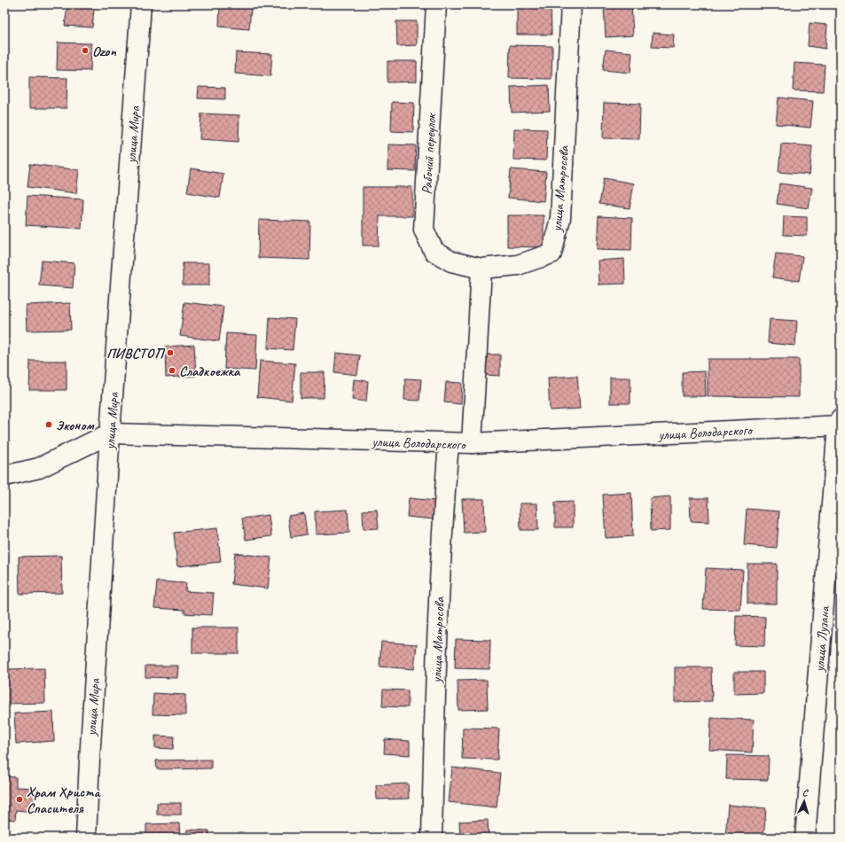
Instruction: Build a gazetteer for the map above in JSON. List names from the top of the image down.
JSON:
{
  "streets": {
    "street": [
      "улица Мира",
      "Рабочий переулок",
      "улица Матросова",
      "улица Володарского",
      "улица Лузана"
    ]
  },
  "crossings": [
    ["улица Мира", "улица Володарского"],
    ["Рабочий переулок", "улица Матросова"],
    ["улица Матросова", "улица Володарского"],
    ["улица Володарского", "улица Лузана"]
  ],
  "places": [
    "Ozon",
    "ПИВСТОП",
    "Сладкоежка",
    "Эконом",
    "Храм Христа Спасителя"
  ],
  "north": "top"
}
